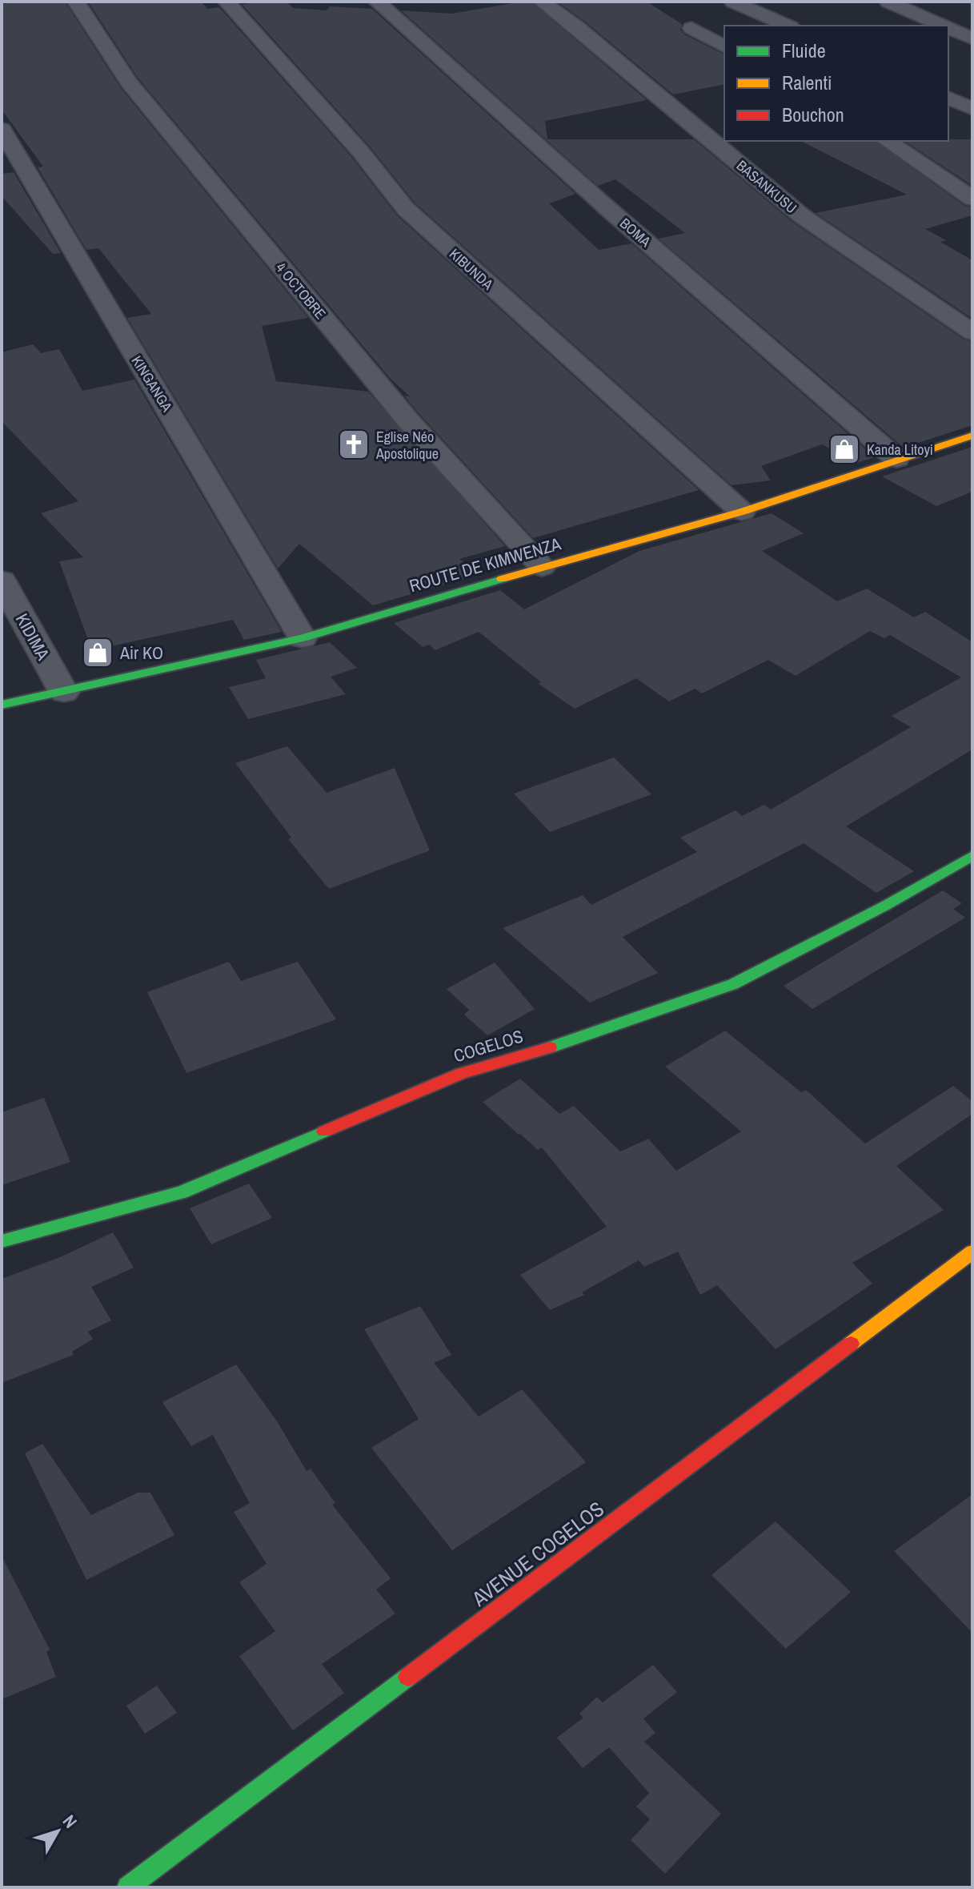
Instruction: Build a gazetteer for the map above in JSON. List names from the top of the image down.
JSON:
{
  "streets": {
    "street": [
      "BASANKUSU",
      "BOMA",
      "KIBUNDA",
      "4 OCTOBRE",
      "KINGANGA",
      "ROUTE DE KIMWENZA",
      "KIDIMA",
      "COGELOS",
      "AVENUE COGELOS"
    ]
  },
  "crossings": [
    ["BOMA", "ROUTE DE KIMWENZA"],
    ["KIBUNDA", "ROUTE DE KIMWENZA"],
    ["4 OCTOBRE", "ROUTE DE KIMWENZA"],
    ["KINGANGA", "ROUTE DE KIMWENZA"],
    ["ROUTE DE KIMWENZA", "KIDIMA"]
  ],
  "places": {
    "church": ["Eglise Néo Apostolique"],
    "shop": ["Kanda Litoyi", "Air KO"]
  },
  "legend": ["Fluide", "Ralenti", "Bouchon"],
  "north": "top right"
}
